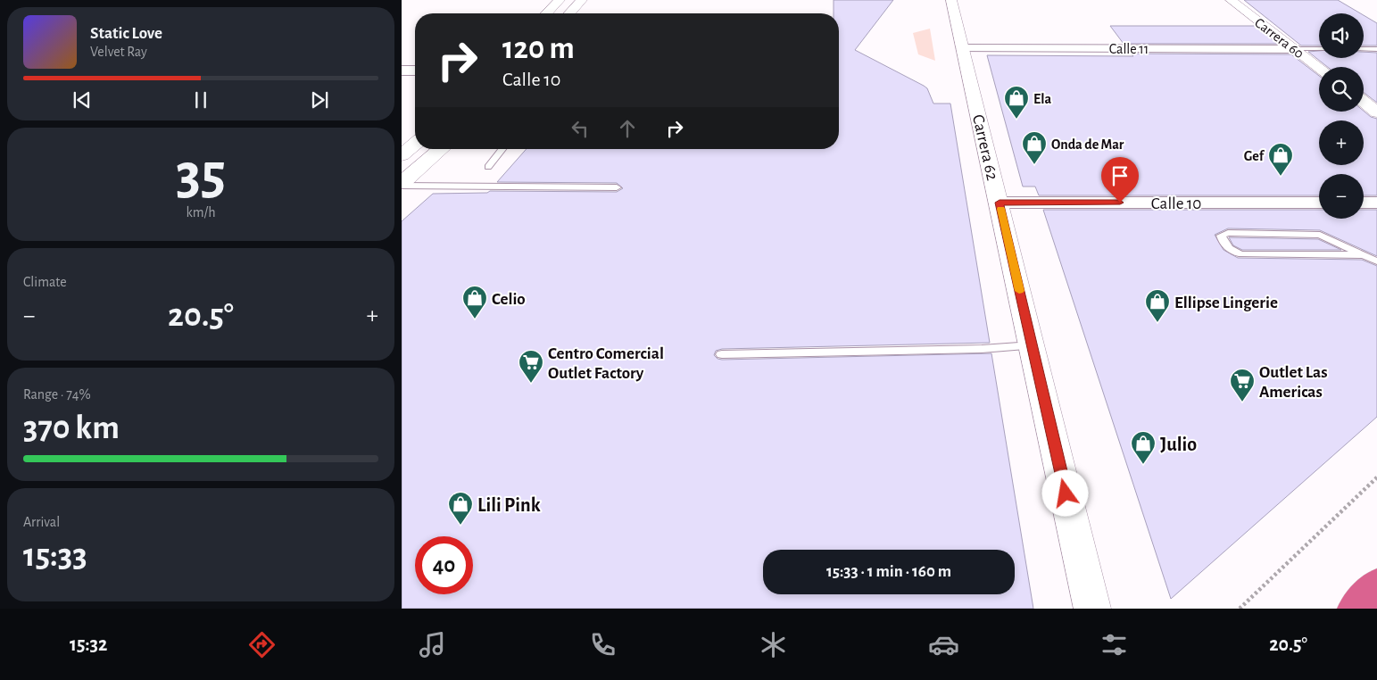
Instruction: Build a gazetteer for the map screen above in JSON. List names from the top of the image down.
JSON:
{
  "streets": {
    "street": [
      "Carrera 60",
      "Calle 11",
      "Carrera 62",
      "Calle 10"
    ]
  },
  "crossings": [
    ["Carrera 60", "Calle 11"],
    ["Calle 11", "Carrera 62"],
    ["Carrera 62", "Calle 10"]
  ],
  "places": {
    "shop": [
      "Ela",
      "Onda de Mar",
      "Gef",
      "Celio",
      "Ellipse Lingerie",
      "Julio",
      "Lili Pink"
    ],
    "supermarket": ["Centro Comercial Outlet Factory", "Outlet Las Americas"]
  },
  "page": {
    "map_buttons": ["+", "−"],
    "turn": ["120 m", "Calle 10"],
    "song": ["Static Love", "Velvet Ray"],
    "tile": [
      ["35", "km/h"],
      "Climate",
      ["Range · 74%", "370 km"],
      ["Arrival", "15:33"]
    ],
    "heat": ["−", "20.5°", "+"],
    "limit": "40",
    "trip": "15:33 · 1 min · 160 m",
    "tabs": ["15:32", "20.5°"]
  }
}
